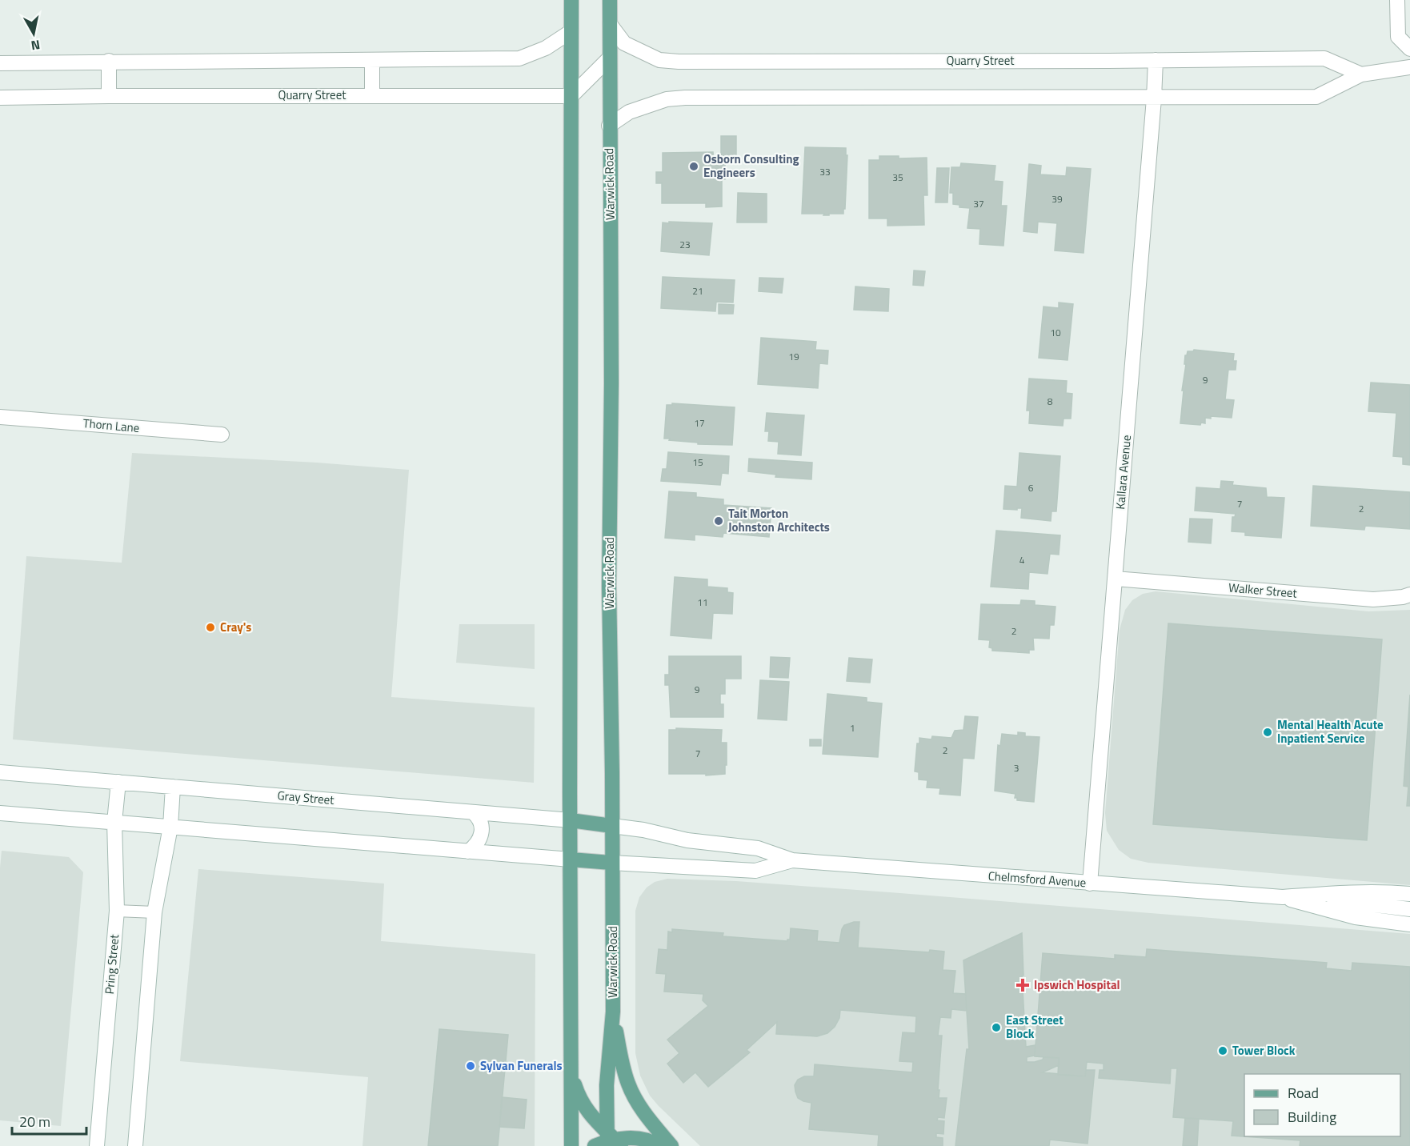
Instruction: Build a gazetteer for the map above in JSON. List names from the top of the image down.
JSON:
{
  "streets": {
    "main road": ["Warwick Road", "Gray Street"],
    "street": [
      "Quarry Street",
      "Thorn Lane",
      "Kallara Avenue",
      "Walker Street",
      "Chelmsford Avenue",
      "Pring Street"
    ]
  },
  "crossings": [
    ["Quarry Street", "Warwick Road"],
    ["Quarry Street", "Kallara Avenue"],
    ["Warwick Road", "Gray Street"],
    ["Warwick Road", "Chelmsford Avenue"],
    ["Kallara Avenue", "Walker Street"],
    ["Kallara Avenue", "Chelmsford Avenue"],
    ["Gray Street", "Chelmsford Avenue"],
    ["Gray Street", "Pring Street"]
  ],
  "places": {
    "other": [
      "Osborn Consulting Engineers",
      "Tait Morton Johnston Architects",
      "Cray's",
      "Mental Health Acute Inpatient Service",
      "East Street Block",
      "Tower Block",
      "Sylvan Funerals"
    ],
    "health": ["Ipswich Hospital"]
  },
  "house_numbers": [
    "33",
    "35",
    "39",
    "37",
    "23",
    "21",
    "10",
    "19",
    "9",
    "8",
    "17",
    "15",
    "6",
    "7",
    "2",
    "4",
    "11",
    "2",
    "9",
    "1",
    "2",
    "7",
    "3"
  ],
  "legend": ["Road", "Building"],
  "scale_bar": "20 m",
  "north": "bottom"
}
